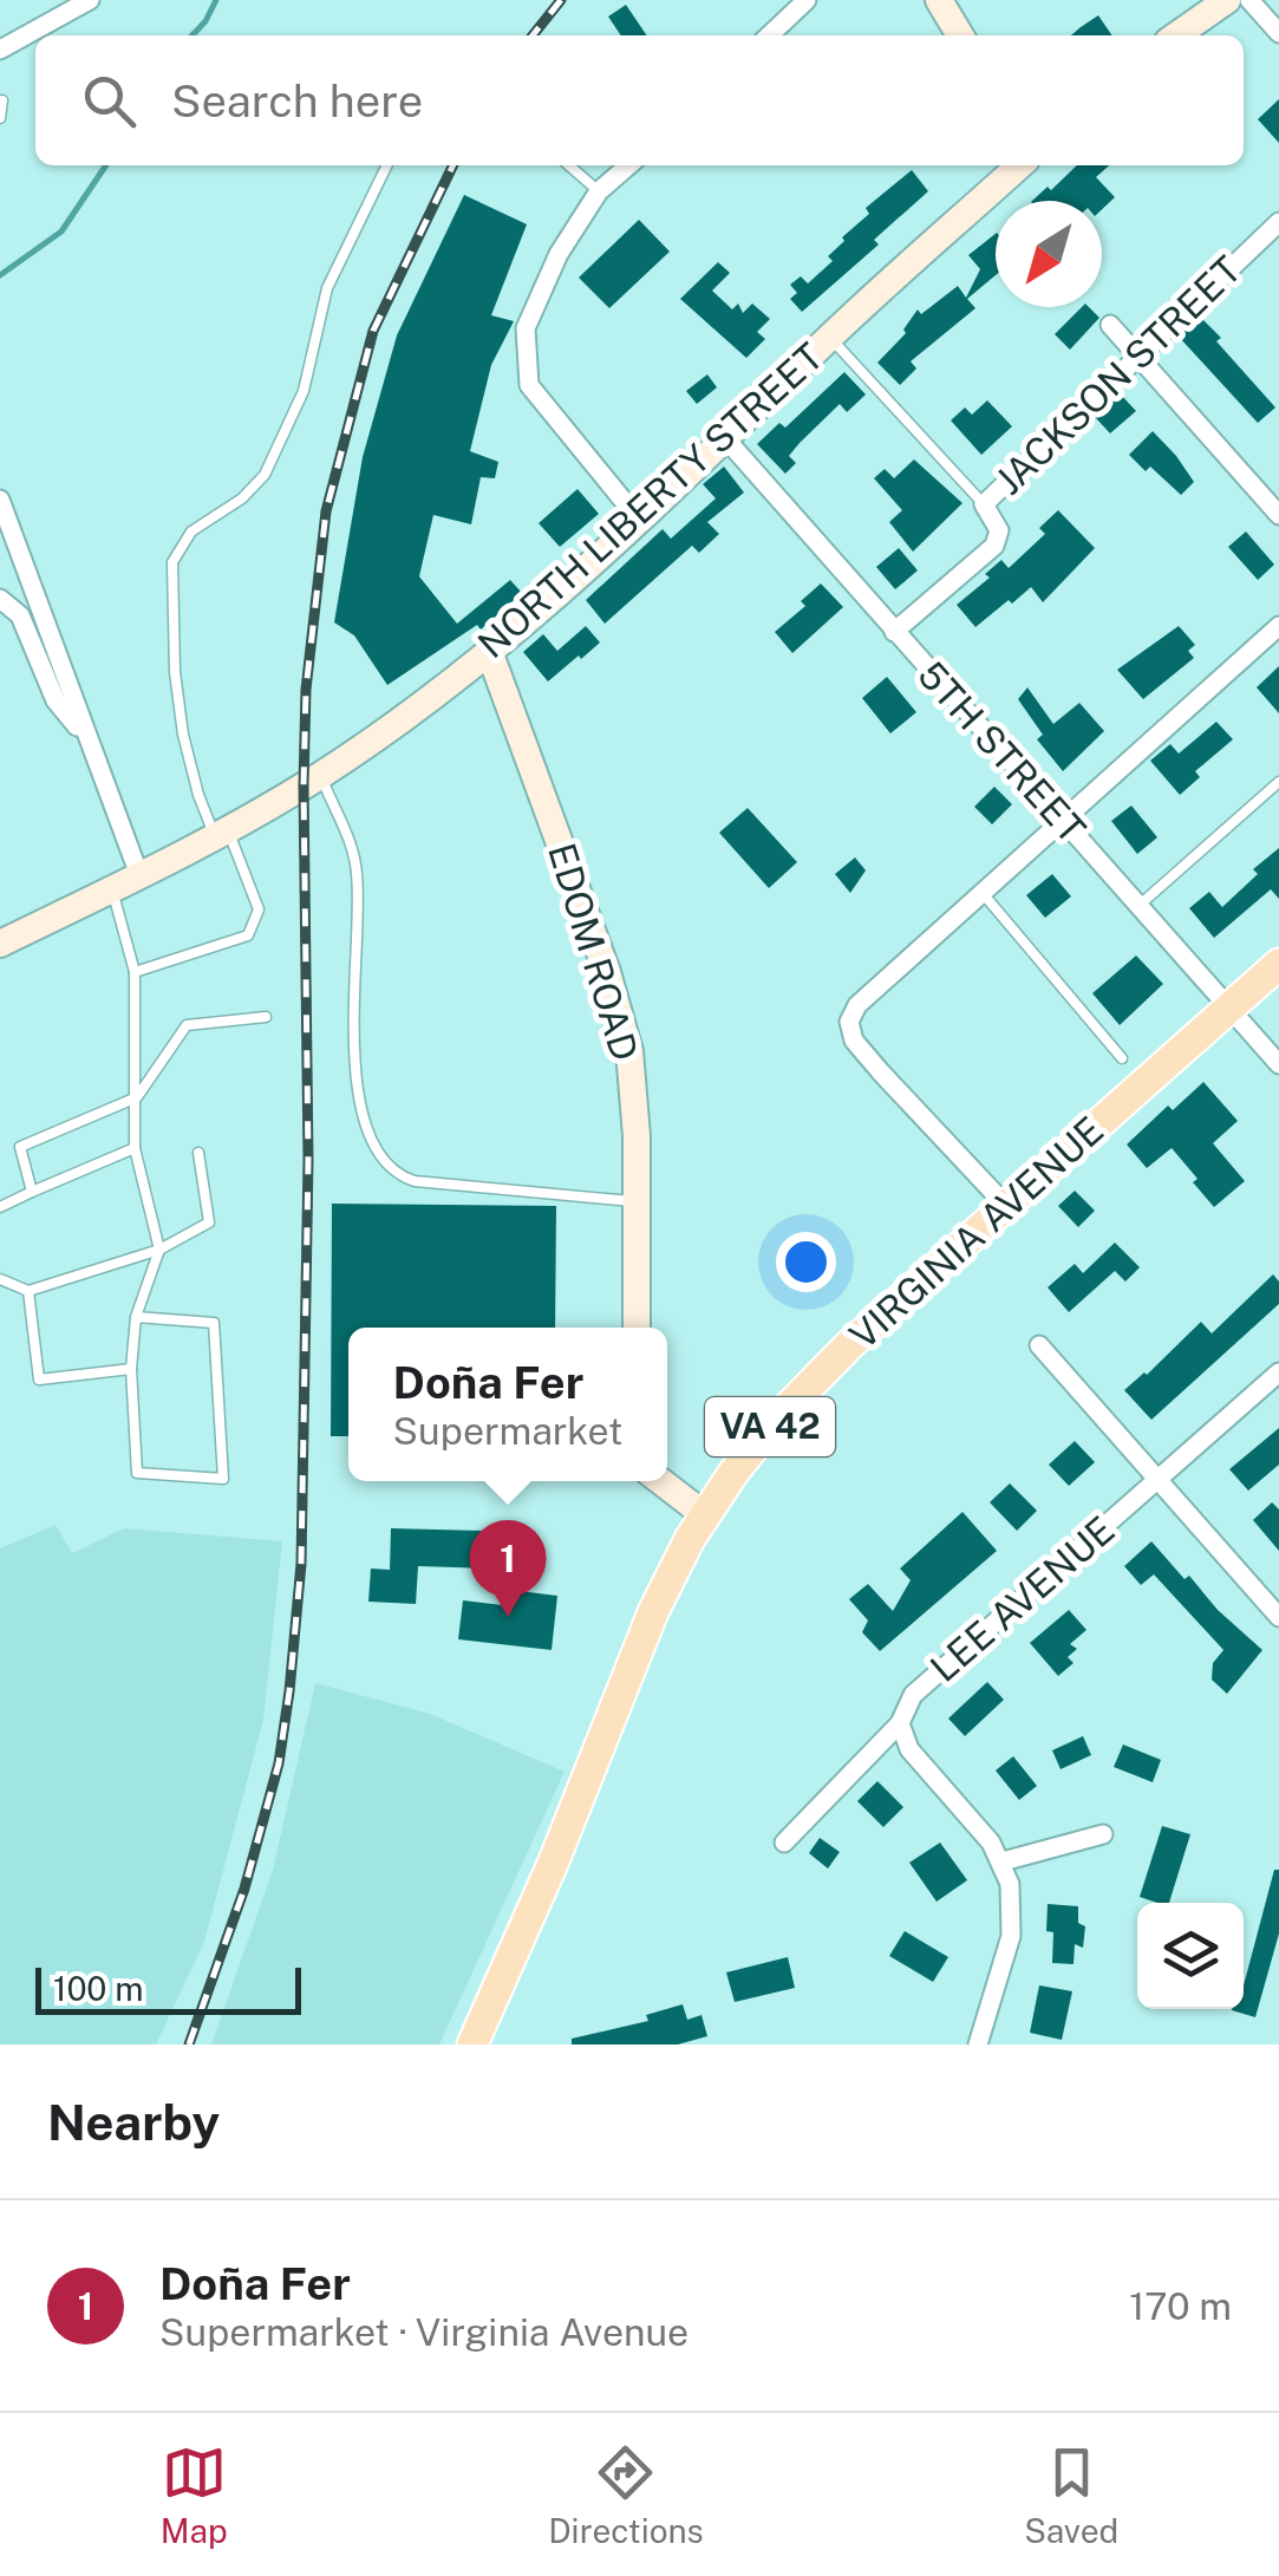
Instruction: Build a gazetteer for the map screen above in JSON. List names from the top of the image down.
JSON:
{
  "streets": {
    "main road": ["VIRGINIA AVENUE", "VA 42"],
    "street": [
      "JACKSON STREET",
      "NORTH LIBERTY STREET",
      "5TH STREET",
      "EDOM ROAD",
      "LEE AVENUE"
    ]
  },
  "crossings": [
    ["JACKSON STREET", "5TH STREET"],
    ["NORTH LIBERTY STREET", "5TH STREET"],
    ["NORTH LIBERTY STREET", "EDOM ROAD"],
    ["5TH STREET", "VIRGINIA AVENUE"]
  ],
  "scale_bar": "100 m",
  "north": "bottom left",
  "page": {
    "search": "Search here",
    "popup": ["Doña Fer", "Supermarket"],
    "pins": "1",
    "scale": "100 m",
    "heading": "Nearby",
    "list": [
      {
        "mark": "1",
        "name": "Doña Fer",
        "note": "Supermarket · Virginia Avenue",
        "value": "170 m"
      }
    ],
    "nav": ["Map", "Directions", "Saved"]
  }
}
